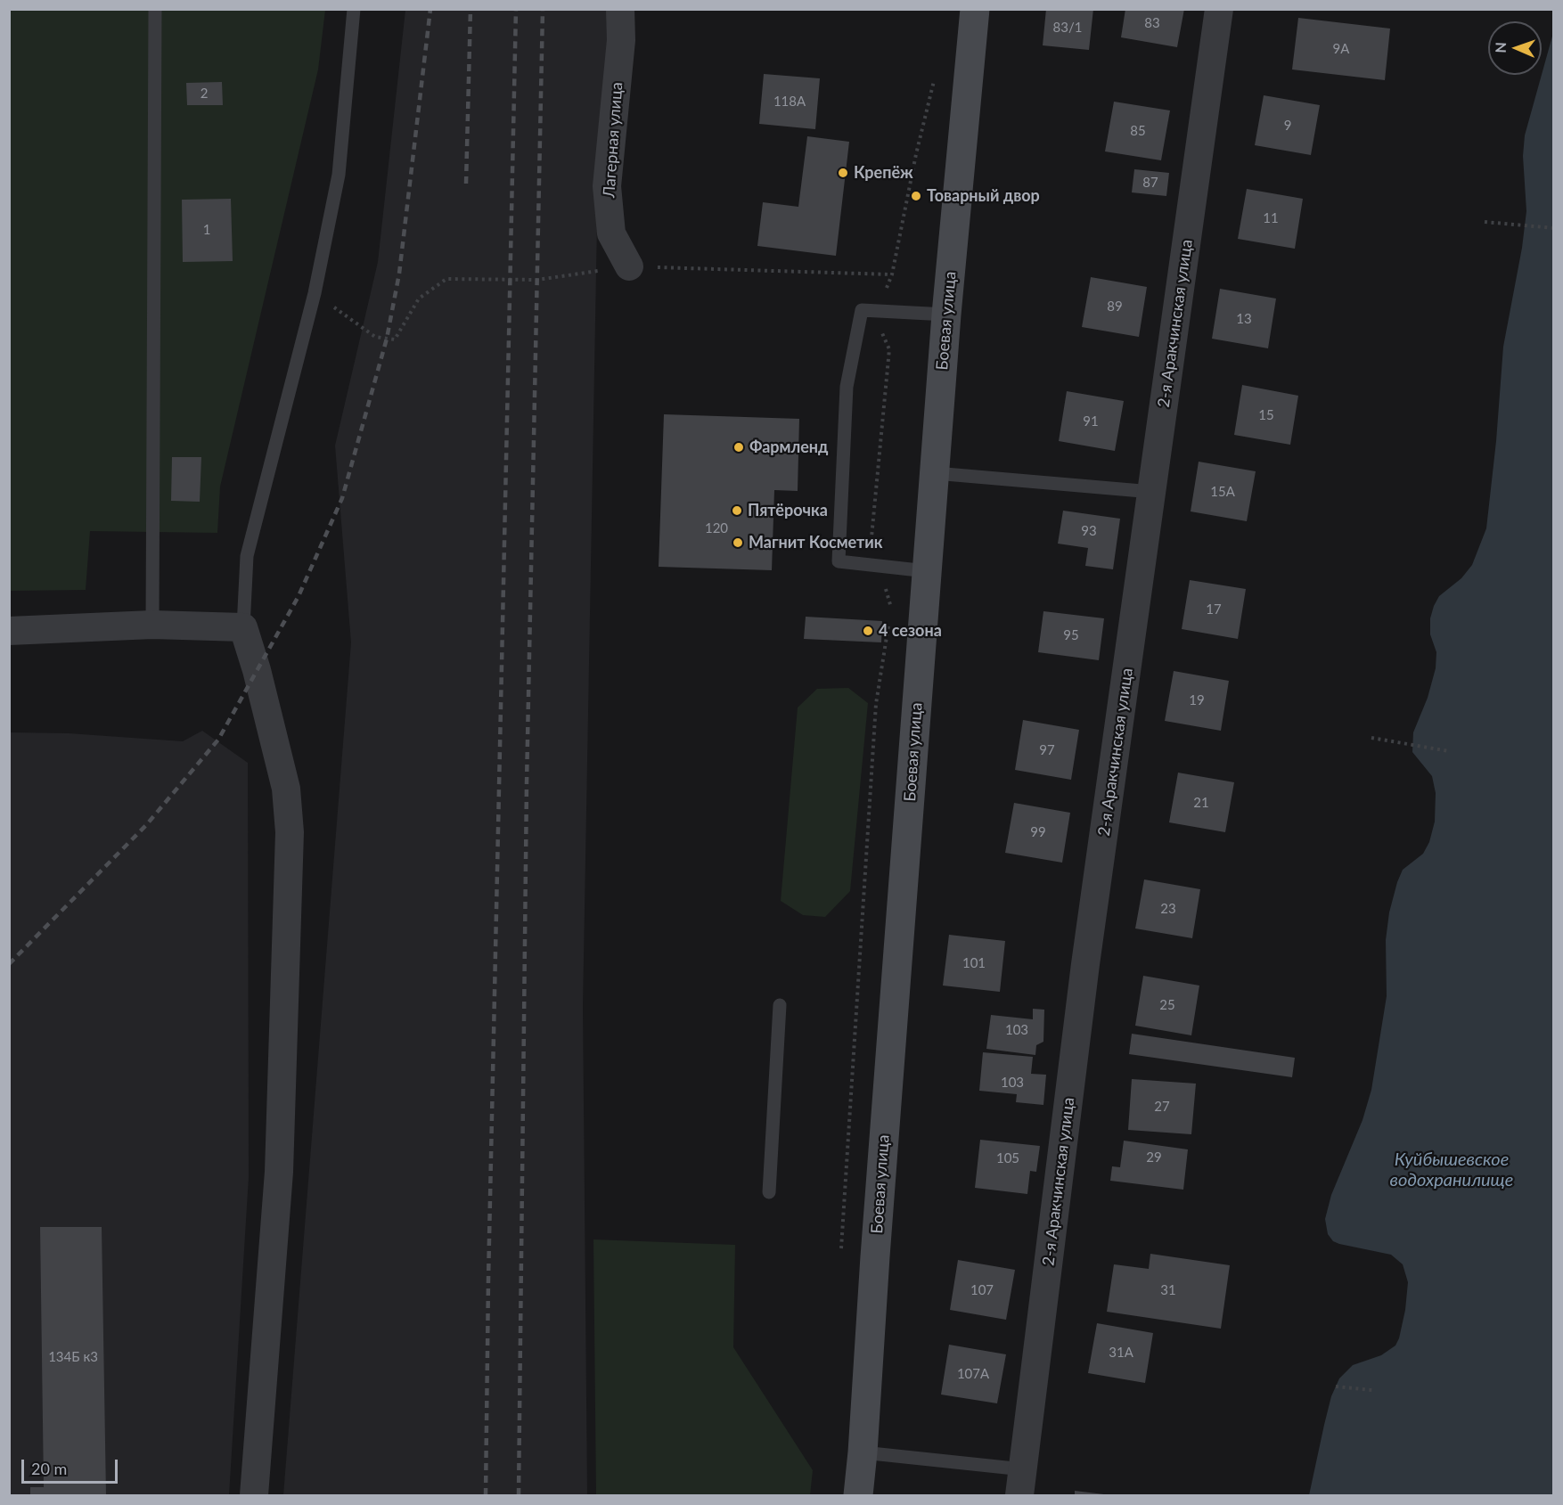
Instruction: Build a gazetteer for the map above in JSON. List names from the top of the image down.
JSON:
{
  "streets": {
    "main road": ["Боевая улица"],
    "street": ["Лагерная улица", "2-я Аракчинская улица"]
  },
  "water": ["Куйбышевское водохранилище"],
  "places": [
    "Крепёж",
    "Товарный двор",
    "Фармленд",
    "Пятёрочка",
    "Магнит Косметик",
    "4 сезона"
  ],
  "house_numbers": [
    "83",
    "83/1",
    "9А",
    "2",
    "118А",
    "9",
    "85",
    "87",
    "11",
    "1",
    "89",
    "13",
    "15",
    "91",
    "15А",
    "120",
    "93",
    "17",
    "95",
    "19",
    "97",
    "21",
    "99",
    "23",
    "101",
    "25",
    "103",
    "103",
    "27",
    "29",
    "105",
    "107",
    "31",
    "31А",
    "134Б к3",
    "107А"
  ],
  "scale_bar": "20 m",
  "north": "left"
}
